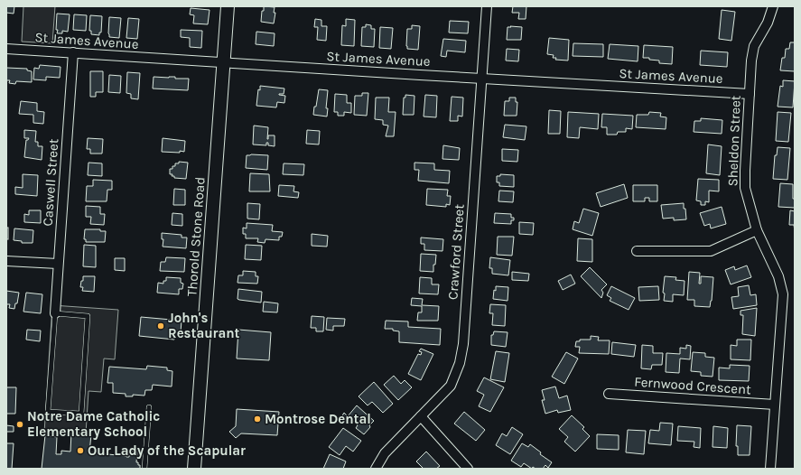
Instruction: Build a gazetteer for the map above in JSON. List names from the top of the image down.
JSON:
{
  "streets": {
    "main road": ["Thorold Stone Road"],
    "street": [
      "St James Avenue",
      "Sheldon Street",
      "Caswell Street",
      "Crawford Street",
      "Fernwood Crescent"
    ]
  },
  "crossings": [
    ["St James Avenue", "Sheldon Street"],
    ["St James Avenue", "Caswell Street"],
    ["St James Avenue", "Thorold Stone Road"],
    ["St James Avenue", "Crawford Street"],
    ["Sheldon Street", "Fernwood Crescent"]
  ],
  "places": [
    "John's Restaurant",
    "Montrose Dental",
    "Notre Dame Catholic Elementary School",
    "Our Lady of the Scapular"
  ]
}
